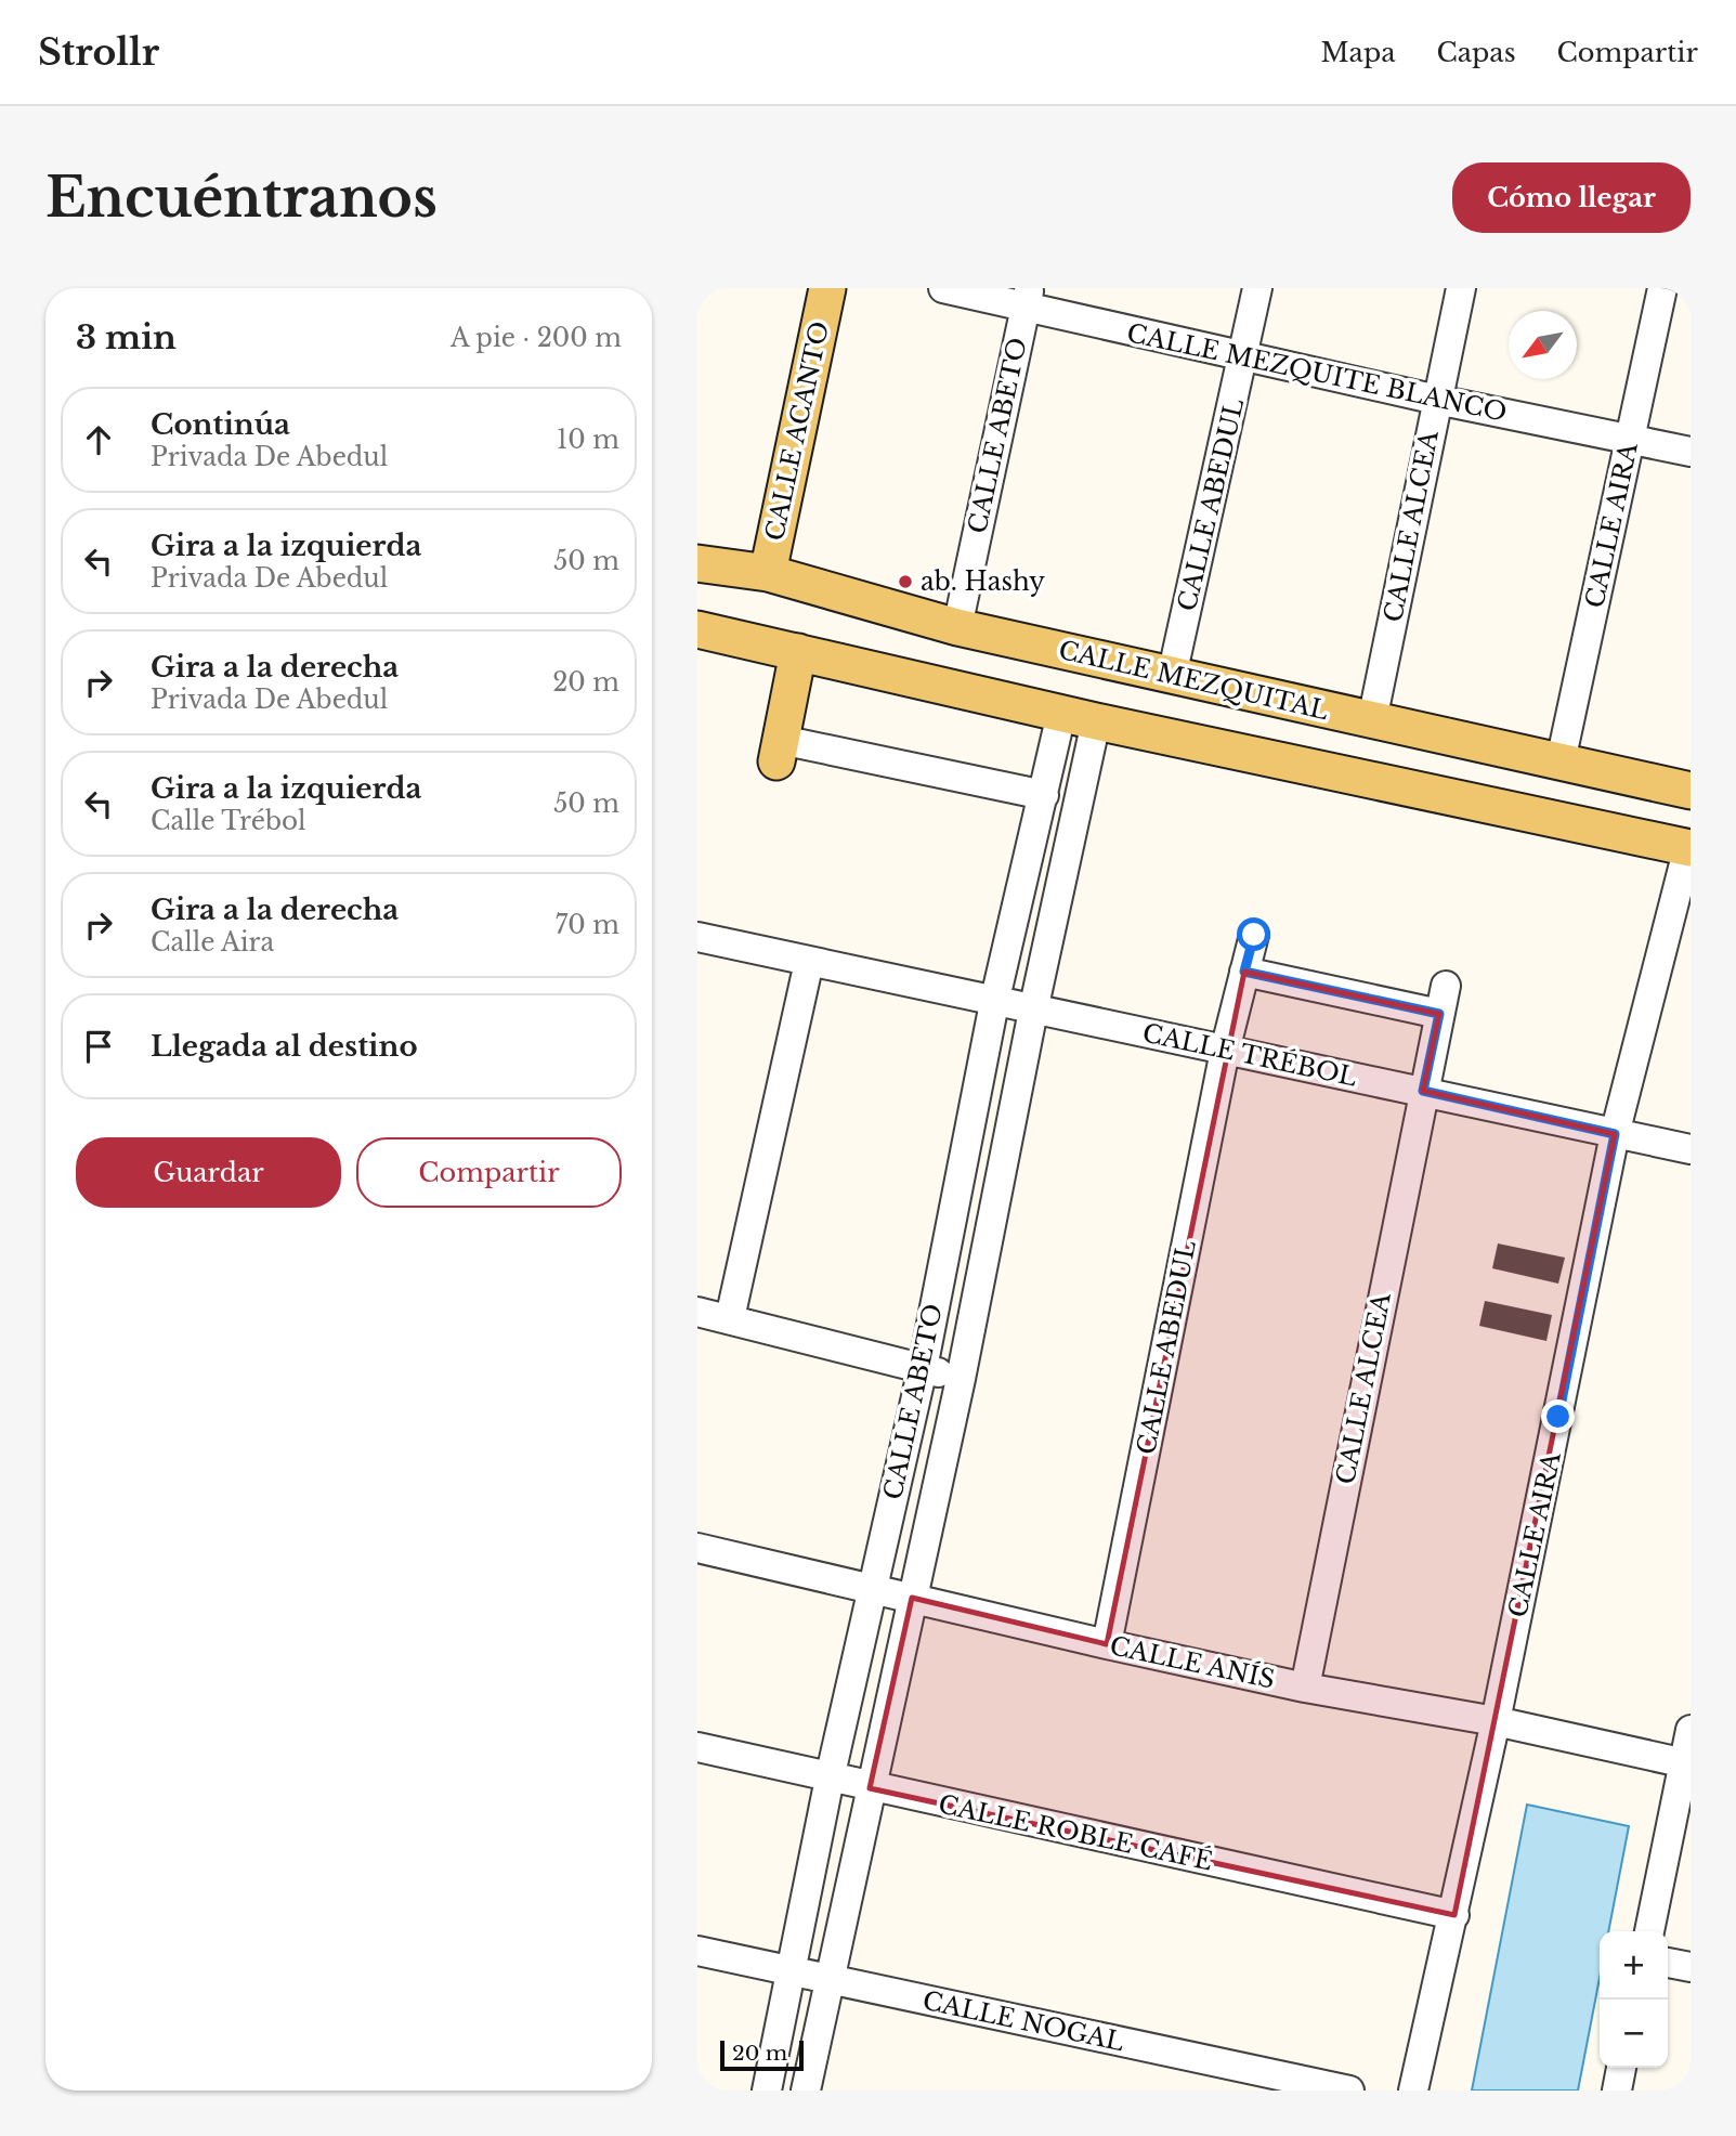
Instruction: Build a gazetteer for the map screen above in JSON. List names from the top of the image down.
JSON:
{
  "streets": {
    "main road": ["CALLE ACANTO", "CALLE MEZQUITAL"],
    "street": [
      "CALLE MEZQUITE BLANCO",
      "CALLE ABETO",
      "CALLE ABEDUL",
      "CALLE AIRA",
      "CALLE ALCEA",
      "CALLE TRÉBOL",
      "CALLE ANÍS",
      "CALLE ROBLE CAFÉ",
      "CALLE NOGAL"
    ]
  },
  "crossings": [
    ["CALLE MEZQUITE BLANCO", "CALLE ABETO"],
    ["CALLE MEZQUITE BLANCO", "CALLE ABEDUL"],
    ["CALLE MEZQUITE BLANCO", "CALLE AIRA"],
    ["CALLE MEZQUITE BLANCO", "CALLE ALCEA"],
    ["CALLE ACANTO", "CALLE MEZQUITAL"],
    ["CALLE ABETO", "CALLE MEZQUITAL"],
    ["CALLE ABETO", "CALLE TRÉBOL"],
    ["CALLE ABETO", "CALLE ANÍS"],
    ["CALLE ABETO", "CALLE ROBLE CAFÉ"],
    ["CALLE ABETO", "CALLE NOGAL"],
    ["CALLE ABEDUL", "CALLE MEZQUITAL"],
    ["CALLE ABEDUL", "CALLE TRÉBOL"],
    ["CALLE ABEDUL", "CALLE ANÍS"],
    ["CALLE AIRA", "CALLE MEZQUITAL"],
    ["CALLE AIRA", "CALLE TRÉBOL"],
    ["CALLE AIRA", "CALLE ANÍS"],
    ["CALLE AIRA", "CALLE ROBLE CAFÉ"],
    ["CALLE ALCEA", "CALLE MEZQUITAL"],
    ["CALLE ALCEA", "CALLE TRÉBOL"],
    ["CALLE ALCEA", "CALLE ANÍS"]
  ],
  "places": ["ab. Hashy"],
  "scale_bar": "20 m",
  "north": "bottom left",
  "page": {
    "header": "Strollr",
    "nav": ["Mapa", "Capas", "Compartir"],
    "buttons": [
      "Cómo llegar",
      ["Guardar", "Compartir"]
    ],
    "title": "Encuéntranos",
    "heading": ["3 min", "A pie · 200 m"],
    "list": [
      ["Continúa", "Privada De Abedul", "10 m"],
      ["Gira a la izquierda", "Privada De Abedul", "50 m"],
      ["Gira a la derecha", "Privada De Abedul", "20 m"],
      ["Gira a la izquierda", "Calle Trébol", "50 m"],
      ["Gira a la derecha", "Calle Aira", "70 m"],
      "Llegada al destino"
    ],
    "map_buttons": ["+", "−"],
    "scale": "20 m"
  }
}
